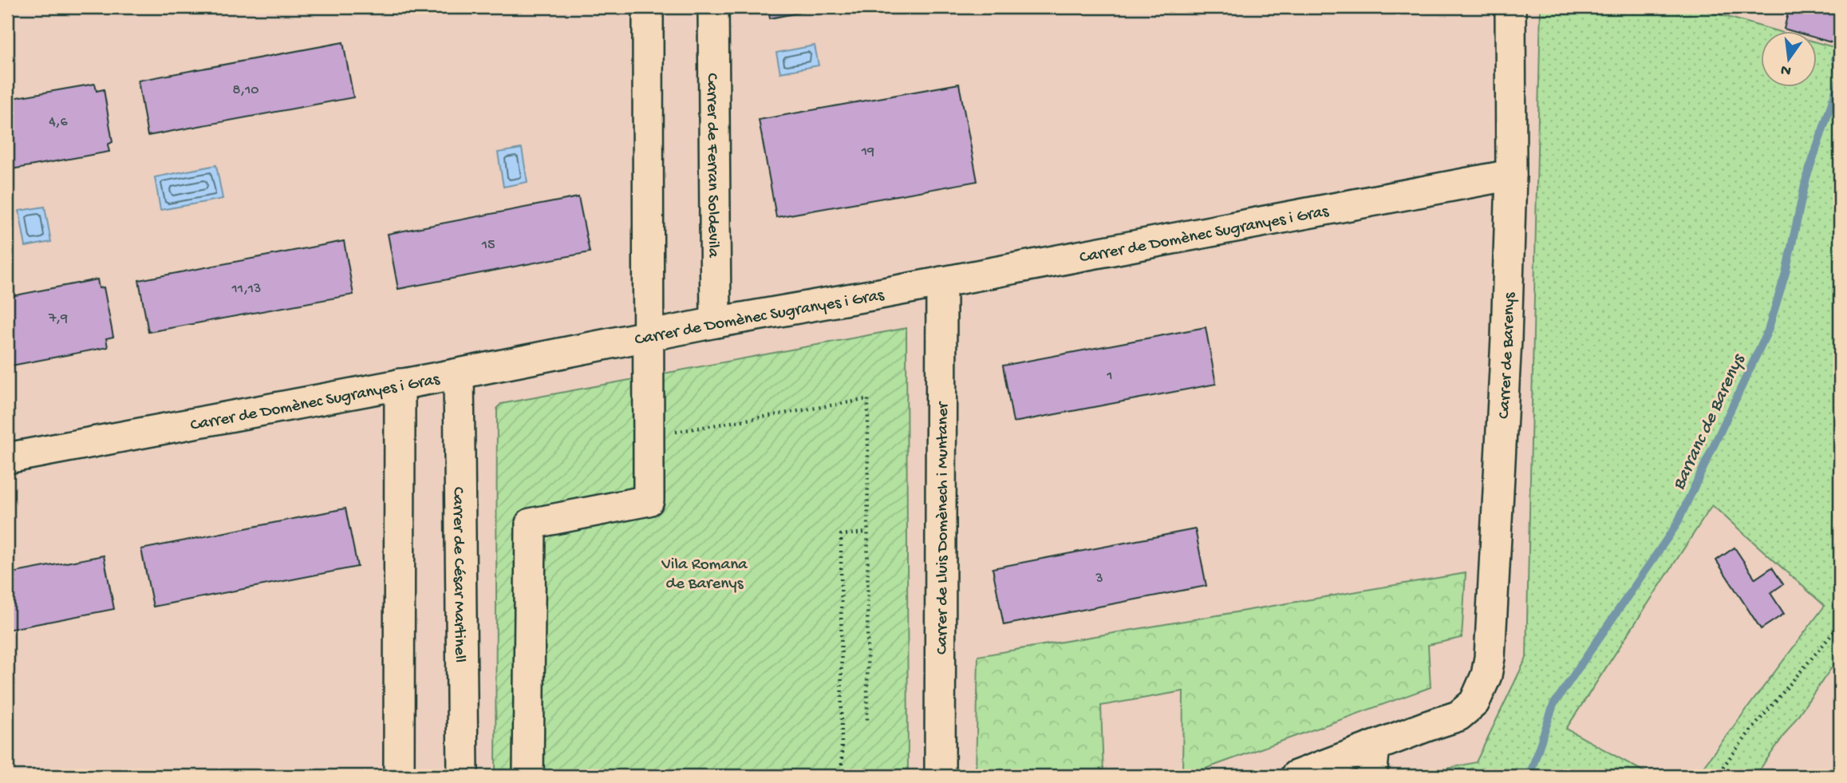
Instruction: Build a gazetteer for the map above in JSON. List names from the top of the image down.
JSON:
{
  "streets": {
    "street": [
      "Carrer de Ferran Soldevila",
      "Carrer de Domènec Sugranyes i Gras",
      "Carrer de Barenys",
      "Carrer de Lluis Domènech i Muntaner",
      "Carrer de César Martinell"
    ]
  },
  "crossings": [
    ["Carrer de Ferran Soldevila", "Carrer de Domènec Sugranyes i Gras"],
    ["Carrer de Domènec Sugranyes i Gras", "Carrer de Barenys"],
    ["Carrer de Domènec Sugranyes i Gras", "Carrer de Lluis Domènech i Muntaner"],
    ["Carrer de Domènec Sugranyes i Gras", "Carrer de César Martinell"]
  ],
  "water": ["Barranc de Barenys"],
  "parks": ["Vila Romana de Barenys"],
  "house_numbers": [
    "8,10",
    "4,6",
    "19",
    "15",
    "11,13",
    "7,9",
    "1",
    "3"
  ],
  "north": "bottom"
}
